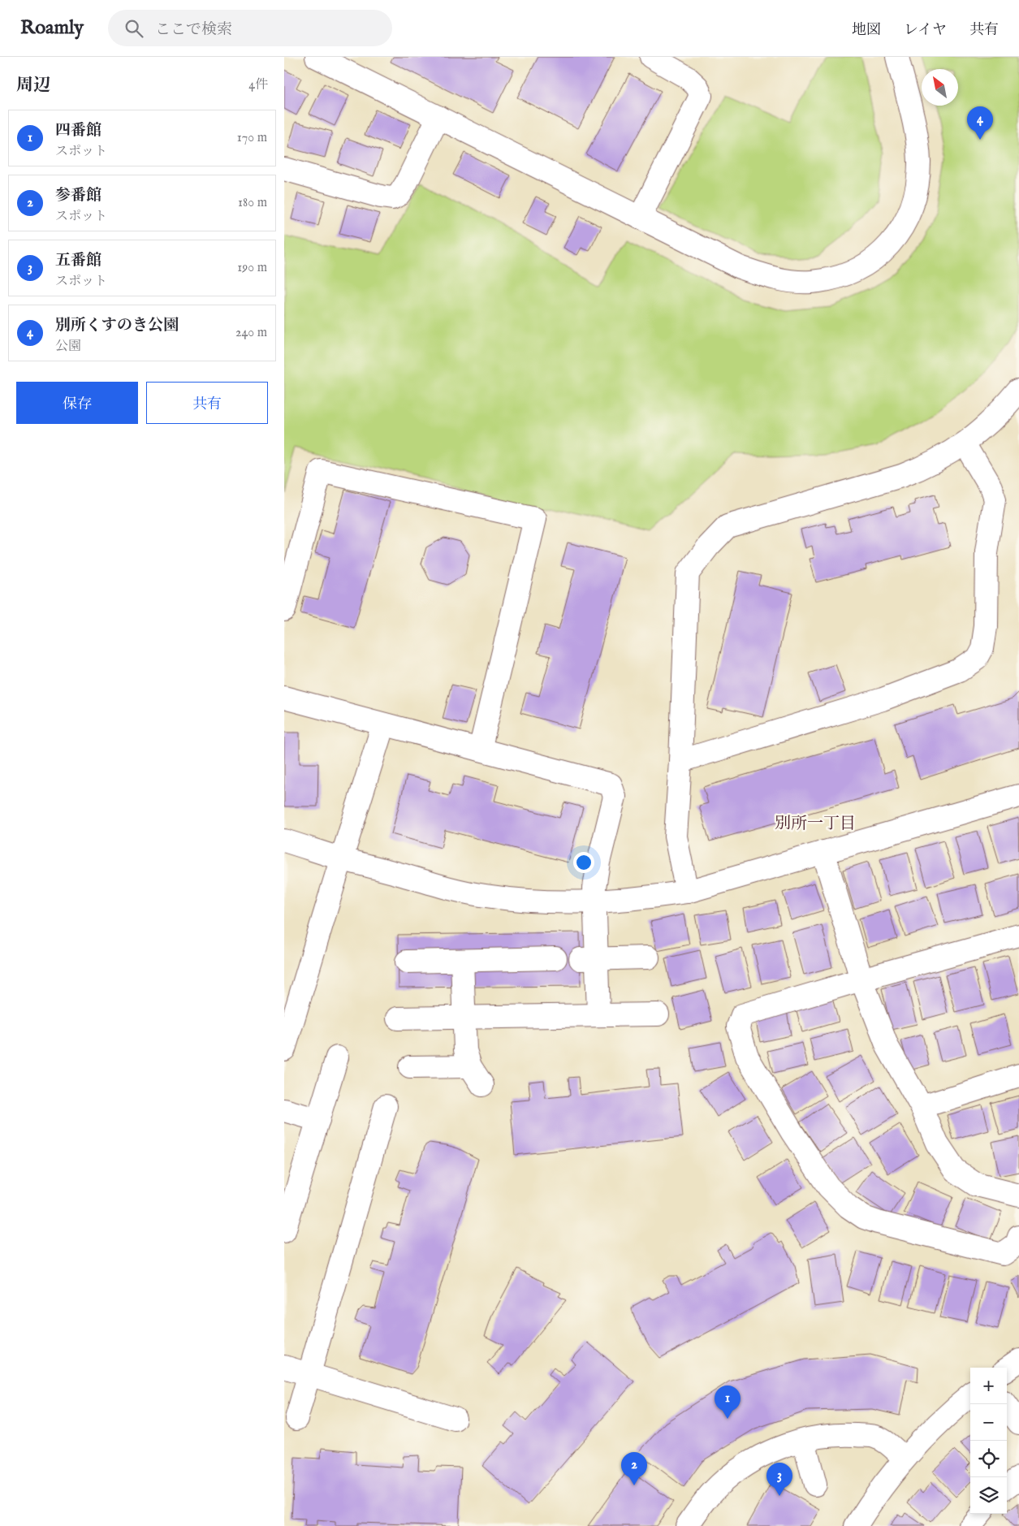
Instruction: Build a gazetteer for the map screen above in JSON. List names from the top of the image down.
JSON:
{
  "districts": ["別所一丁目"],
  "north": "top left",
  "page": {
    "header": "Roamly",
    "search": "ここで検索",
    "nav": ["地図", "レイヤ", "共有"],
    "heading": ["周辺", "4件"],
    "pins": [
      "4",
      "1",
      "2",
      "3"
    ],
    "list": [
      {
        "mark": "1",
        "name": "四番館",
        "note": "スポット",
        "value": "170 m"
      },
      {
        "mark": "2",
        "name": "参番館",
        "note": "スポット",
        "value": "180 m"
      },
      {
        "mark": "3",
        "name": "五番館",
        "note": "スポット",
        "value": "190 m"
      },
      {
        "mark": "4",
        "name": "別所くすのき公園",
        "note": "公園",
        "value": "240 m"
      }
    ],
    "buttons": ["保存", "共有"],
    "map_buttons": ["+", "−"]
  }
}
